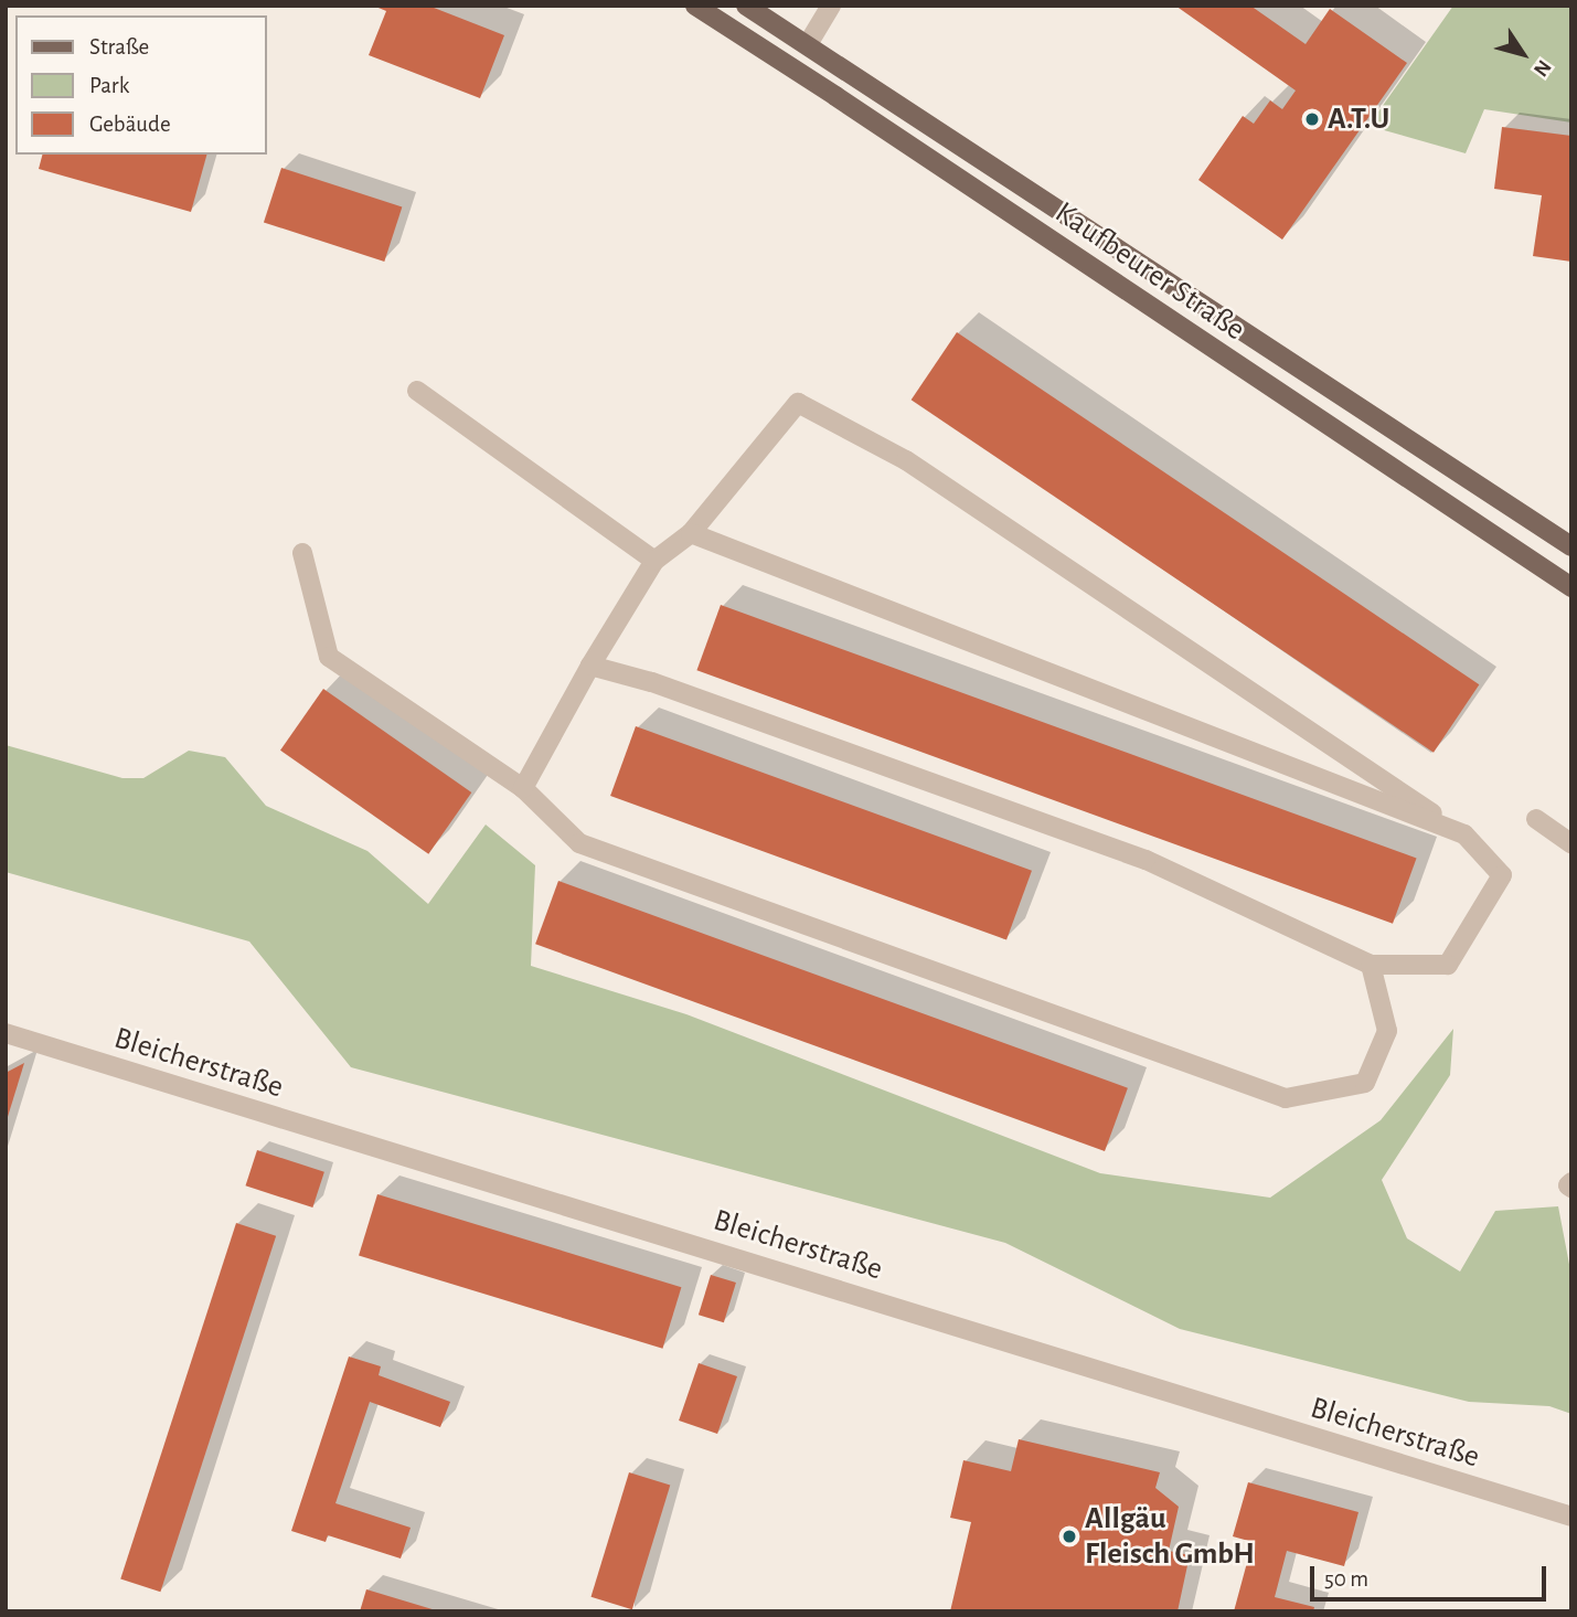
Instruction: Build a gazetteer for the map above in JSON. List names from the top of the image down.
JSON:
{
  "streets": {
    "main road": ["Kaufbeurer Straße"],
    "street": ["Bleicherstraße"]
  },
  "places": ["A.T.U", "Allgäu Fleisch GmbH"],
  "legend": ["Straße", "Park", "Gebäude"],
  "scale_bar": "50 m",
  "north": "bottom right"
}
